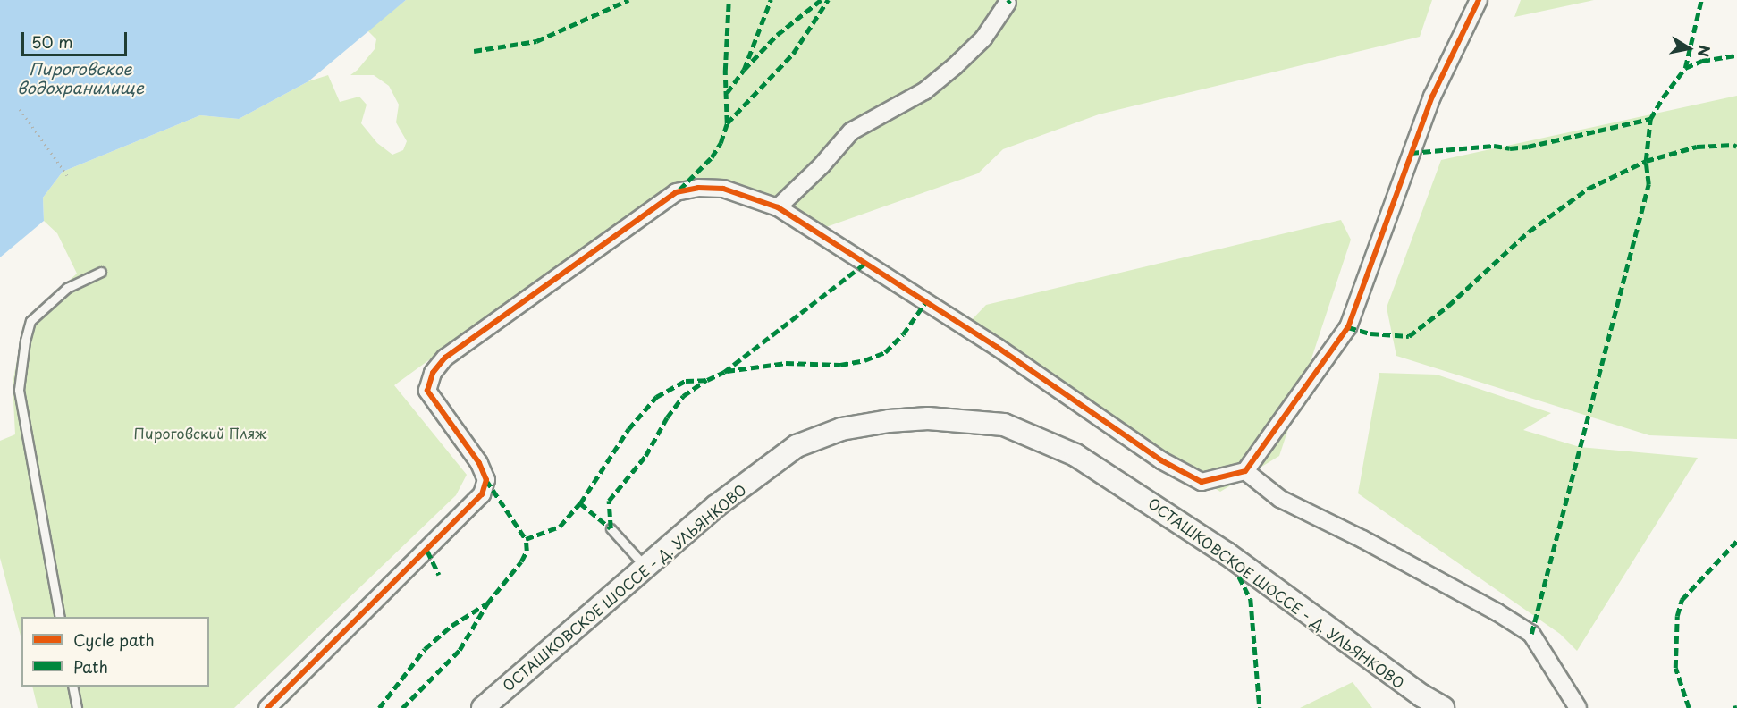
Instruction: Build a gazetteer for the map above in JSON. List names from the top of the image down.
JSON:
{
  "streets": {
    "street": ["ОСТАШКОВСКОЕ ШОССЕ - Д. УЛЬЯНКОВО"]
  },
  "water": ["Пироговское водохранилище"],
  "parks": ["Пироговский Пляж"],
  "legend": ["Cycle path", "Path"],
  "scale_bar": "50 m",
  "north": "right"
}
